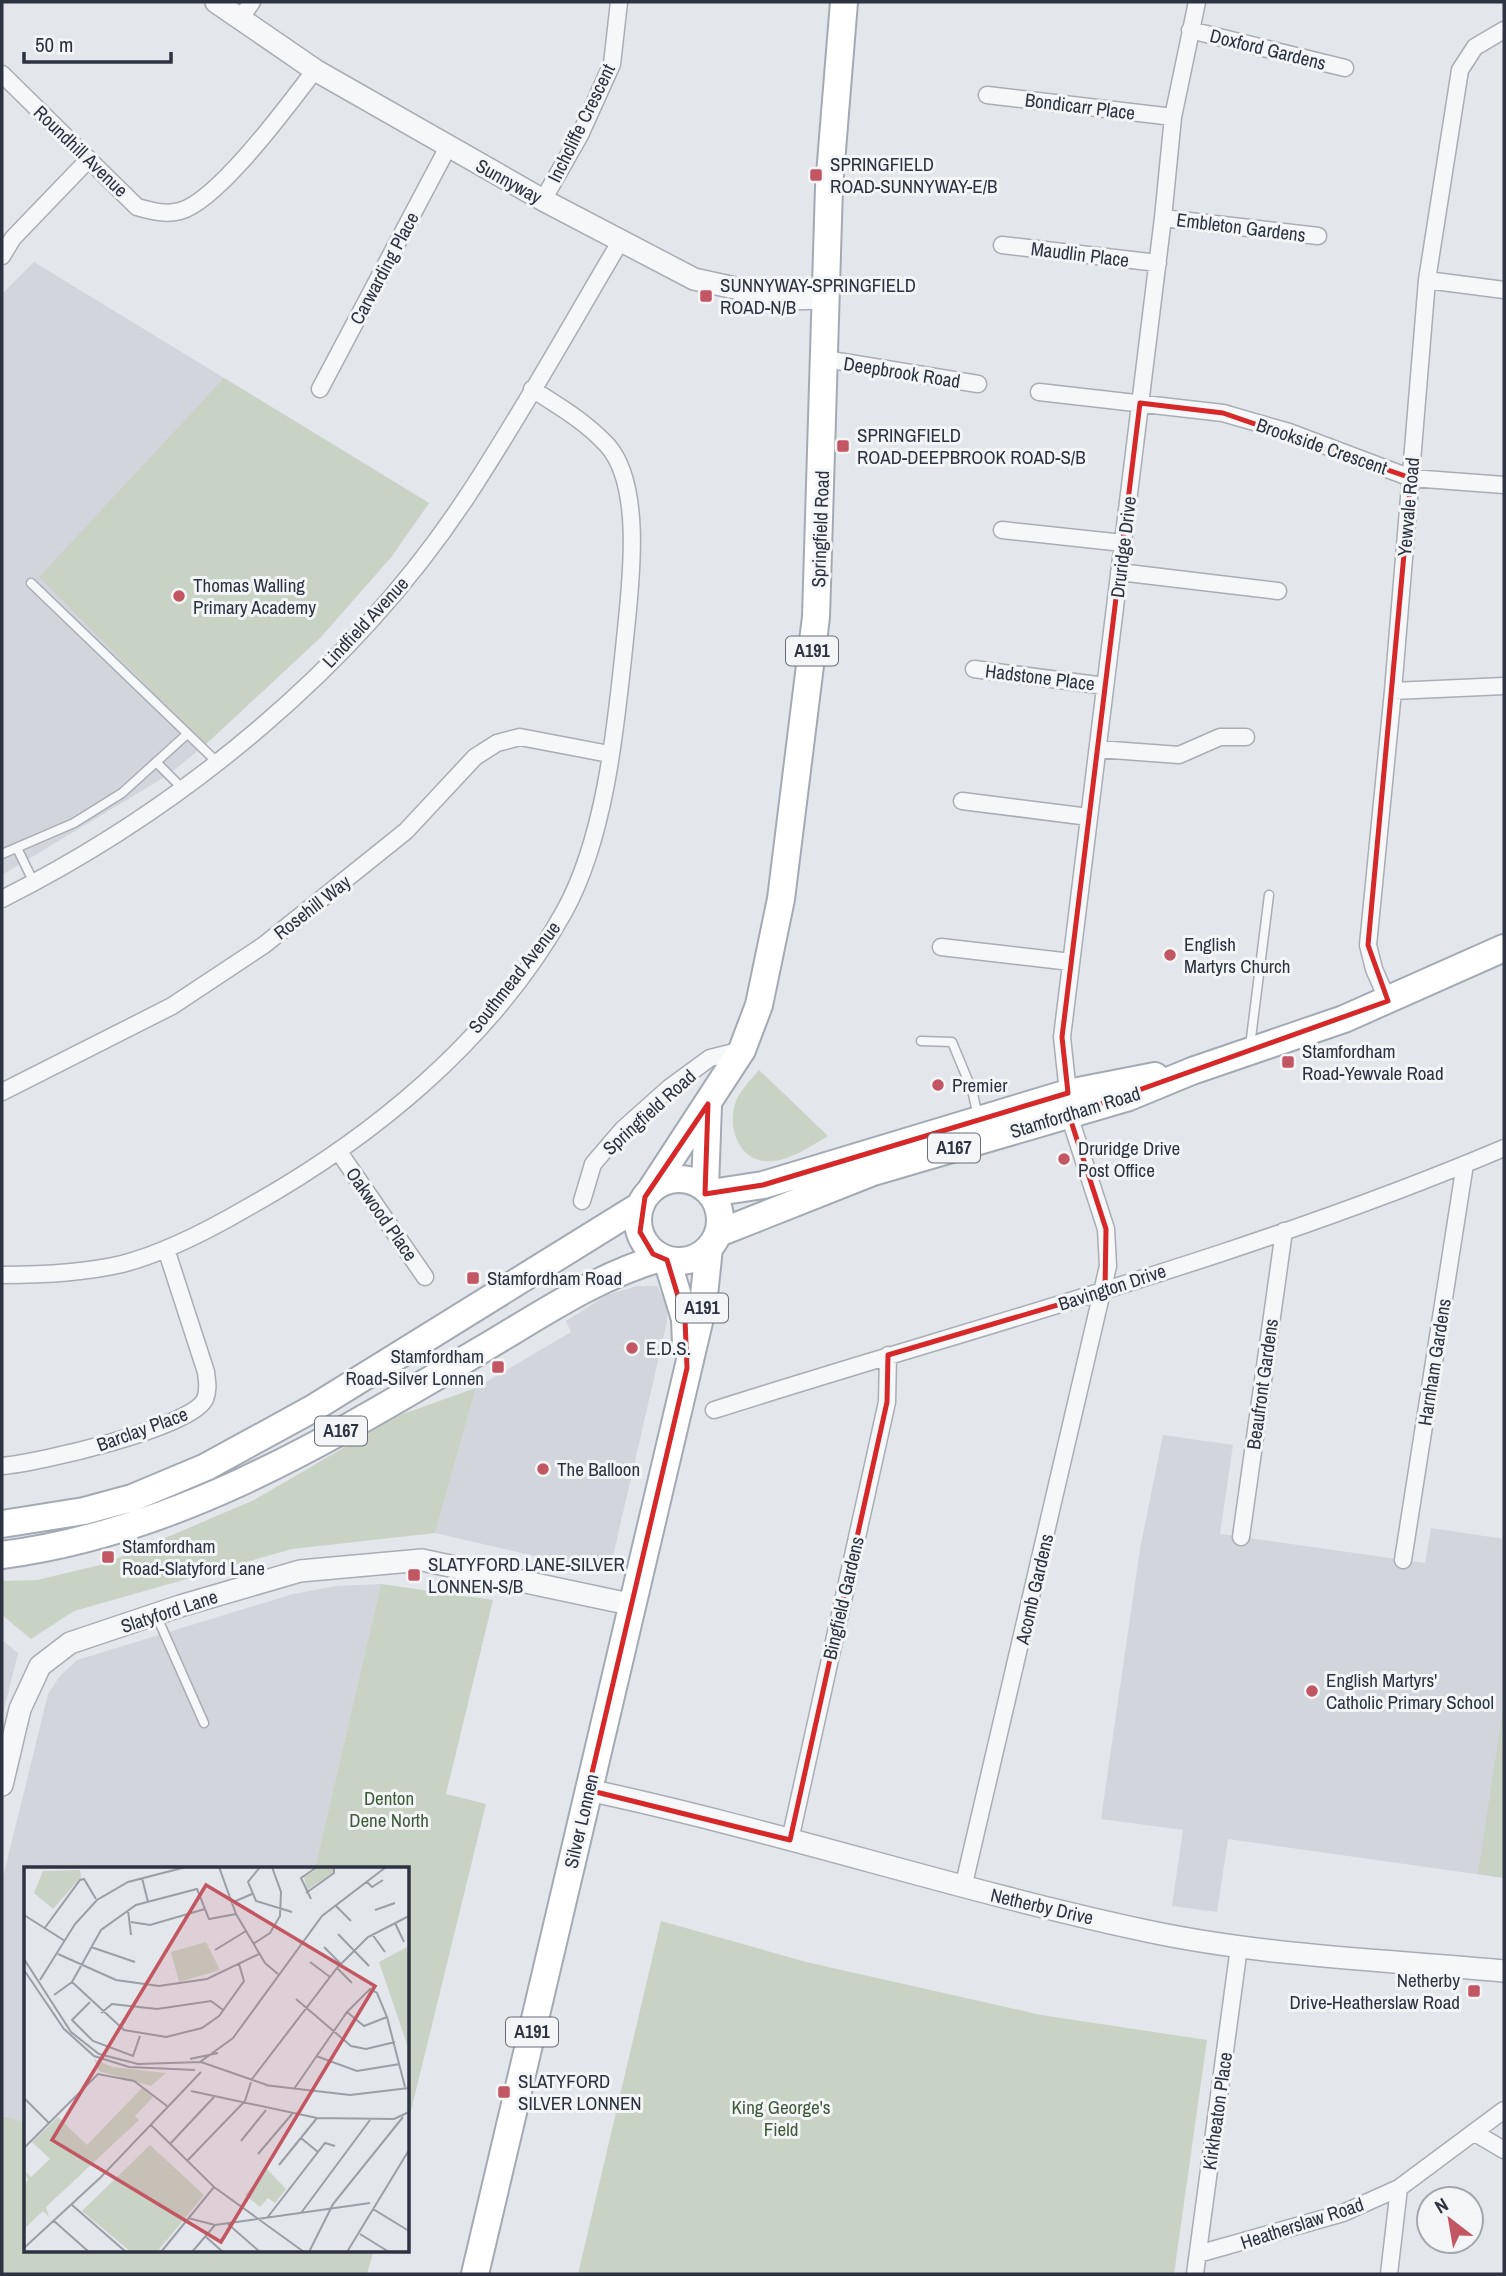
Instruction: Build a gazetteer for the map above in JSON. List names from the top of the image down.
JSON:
{
  "streets": {
    "main road": [
      "Springfield Road",
      "A191",
      "Stamfordham Road",
      "A167",
      "Silver Lonnen"
    ],
    "street": [
      "Doxford Gardens",
      "Bondicarr Place",
      "Inchcliffe Crescent",
      "Roundhill Avenue",
      "Sunnyway",
      "Embleton Gardens",
      "Maudlin Place",
      "Carwarding Place",
      "Deepbrook Road",
      "Brookside Crescent",
      "Yewvale Road",
      "Druridge Drive",
      "Lindfield Avenue",
      "Hadstone Place",
      "Rosehill Way",
      "Southmead Avenue",
      "Oakwood Place",
      "Bavington Drive",
      "Harnham Gardens",
      "Beaufront Gardens",
      "Barclay Place",
      "Acomb Gardens",
      "Bingfield Gardens",
      "Slatyford Lane",
      "Netherby Drive",
      "Kirkheaton Place",
      "Heatherslaw Road"
    ]
  },
  "crossings": [
    ["Doxford Gardens", "Druridge Drive"],
    ["Bondicarr Place", "Druridge Drive"],
    ["Inchcliffe Crescent", "Sunnyway"],
    ["Roundhill Avenue", "Sunnyway"],
    ["Sunnyway", "Carwarding Place"],
    ["Sunnyway", "Springfield Road"],
    ["Sunnyway", "Lindfield Avenue"],
    ["Embleton Gardens", "Druridge Drive"],
    ["Maudlin Place", "Druridge Drive"],
    ["Deepbrook Road", "Springfield Road"],
    ["Brookside Crescent", "Yewvale Road"],
    ["Brookside Crescent", "Druridge Drive"],
    ["Yewvale Road", "Stamfordham Road"],
    ["Springfield Road", "Stamfordham Road"],
    ["Springfield Road", "A167"],
    ["Springfield Road", "Silver Lonnen"],
    ["Druridge Drive", "Hadstone Place"],
    ["Druridge Drive", "Stamfordham Road"],
    ["Druridge Drive", "Acomb Gardens"],
    ["Lindfield Avenue", "Southmead Avenue"],
    ["Rosehill Way", "Southmead Avenue"],
    ["Southmead Avenue", "Oakwood Place"],
    ["Southmead Avenue", "Barclay Place"],
    ["Stamfordham Road", "A167"],
    ["Stamfordham Road", "Acomb Gardens"],
    ["Stamfordham Road", "Silver Lonnen"],
    ["A167", "Silver Lonnen"],
    ["Bavington Drive", "Harnham Gardens"],
    ["Bavington Drive", "Beaufront Gardens"],
    ["Bavington Drive", "Acomb Gardens"],
    ["Bavington Drive", "Bingfield Gardens"],
    ["Acomb Gardens", "Netherby Drive"],
    ["Bingfield Gardens", "Netherby Drive"],
    ["Slatyford Lane", "Silver Lonnen"],
    ["Silver Lonnen", "Netherby Drive"],
    ["Netherby Drive", "Kirkheaton Place"],
    ["Kirkheaton Place", "Heatherslaw Road"]
  ],
  "parks": ["Denton Dene North", "King George's Field"],
  "places": {
    "transit": [
      "SPRINGFIELD ROAD-SUNNYWAY-E/B",
      "SUNNYWAY-SPRINGFIELD ROAD-N/B",
      "SPRINGFIELD ROAD-DEEPBROOK ROAD-S/B",
      "Stamfordham Road-Yewvale Road",
      "Stamfordham Road",
      "Stamfordham Road-Silver Lonnen",
      "Stamfordham Road-Slatyford Lane",
      "SLATYFORD LANE-SILVER LONNEN-S/B",
      "Netherby Drive-Heatherslaw Road",
      "SLATYFORD SILVER LONNEN"
    ],
    "other": [
      "Thomas Walling Primary Academy",
      "English Martyrs Church",
      "Premier",
      "Druridge Drive Post Office",
      "E.D.S.",
      "The Balloon",
      "English Martyrs' Catholic Primary School"
    ]
  },
  "scale_bar": "50 m",
  "north": "top left"
}
